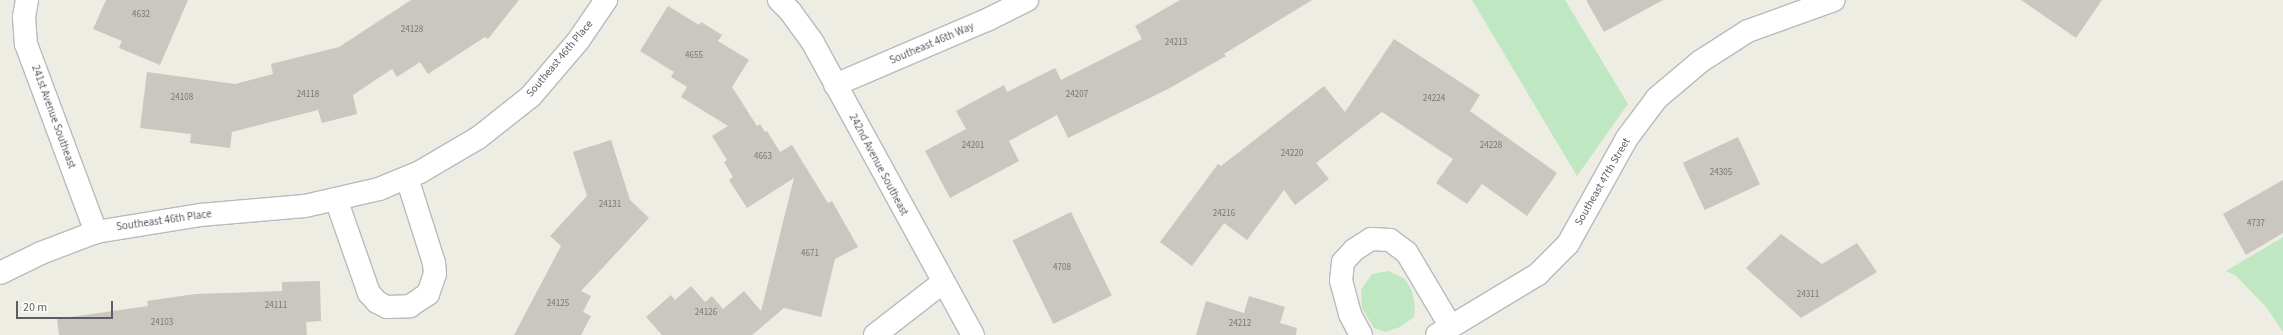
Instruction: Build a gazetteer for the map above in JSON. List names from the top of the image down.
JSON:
{
  "streets": {
    "street": [
      "Southeast 46th Way",
      "Southeast 46th Place",
      "241st Avenue Southeast",
      "242nd Avenue Southeast",
      "Southeast 47th Street"
    ]
  },
  "crossings": [
    ["Southeast 46th Way", "242nd Avenue Southeast"],
    ["Southeast 46th Place", "241st Avenue Southeast"]
  ],
  "house_numbers": [
    "4632",
    "24128",
    "24213",
    "4655",
    "24118",
    "24207",
    "24108",
    "24224",
    "24201",
    "24228",
    "24220",
    "4663",
    "24305",
    "24131",
    "24216",
    "4737",
    "4671",
    "4708",
    "24311",
    "24125",
    "24111",
    "24126",
    "24103",
    "24212"
  ],
  "scale_bar": "20 m"
}
